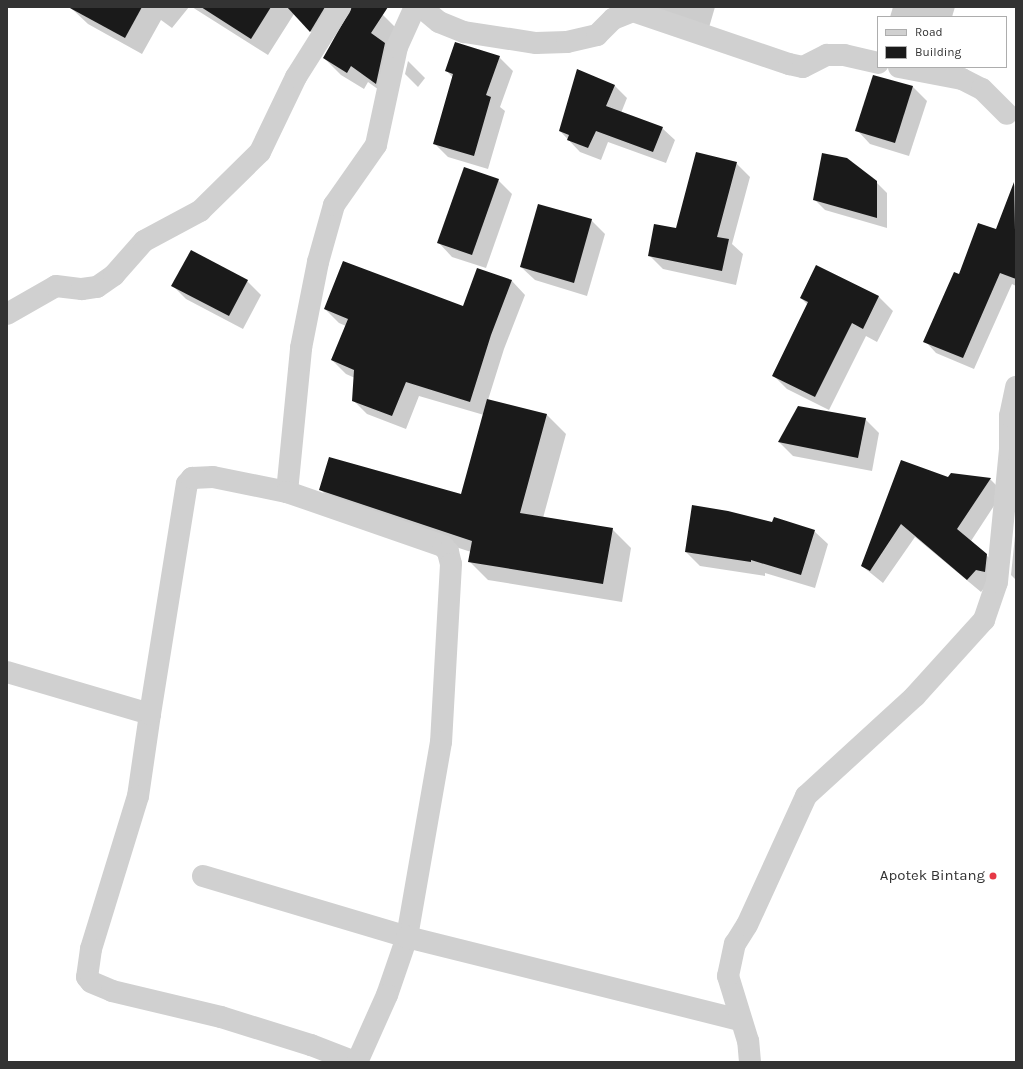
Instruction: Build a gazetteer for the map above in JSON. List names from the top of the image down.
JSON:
{
  "places": ["Apotek Bintang"],
  "legend": ["Road", "Building"]
}
